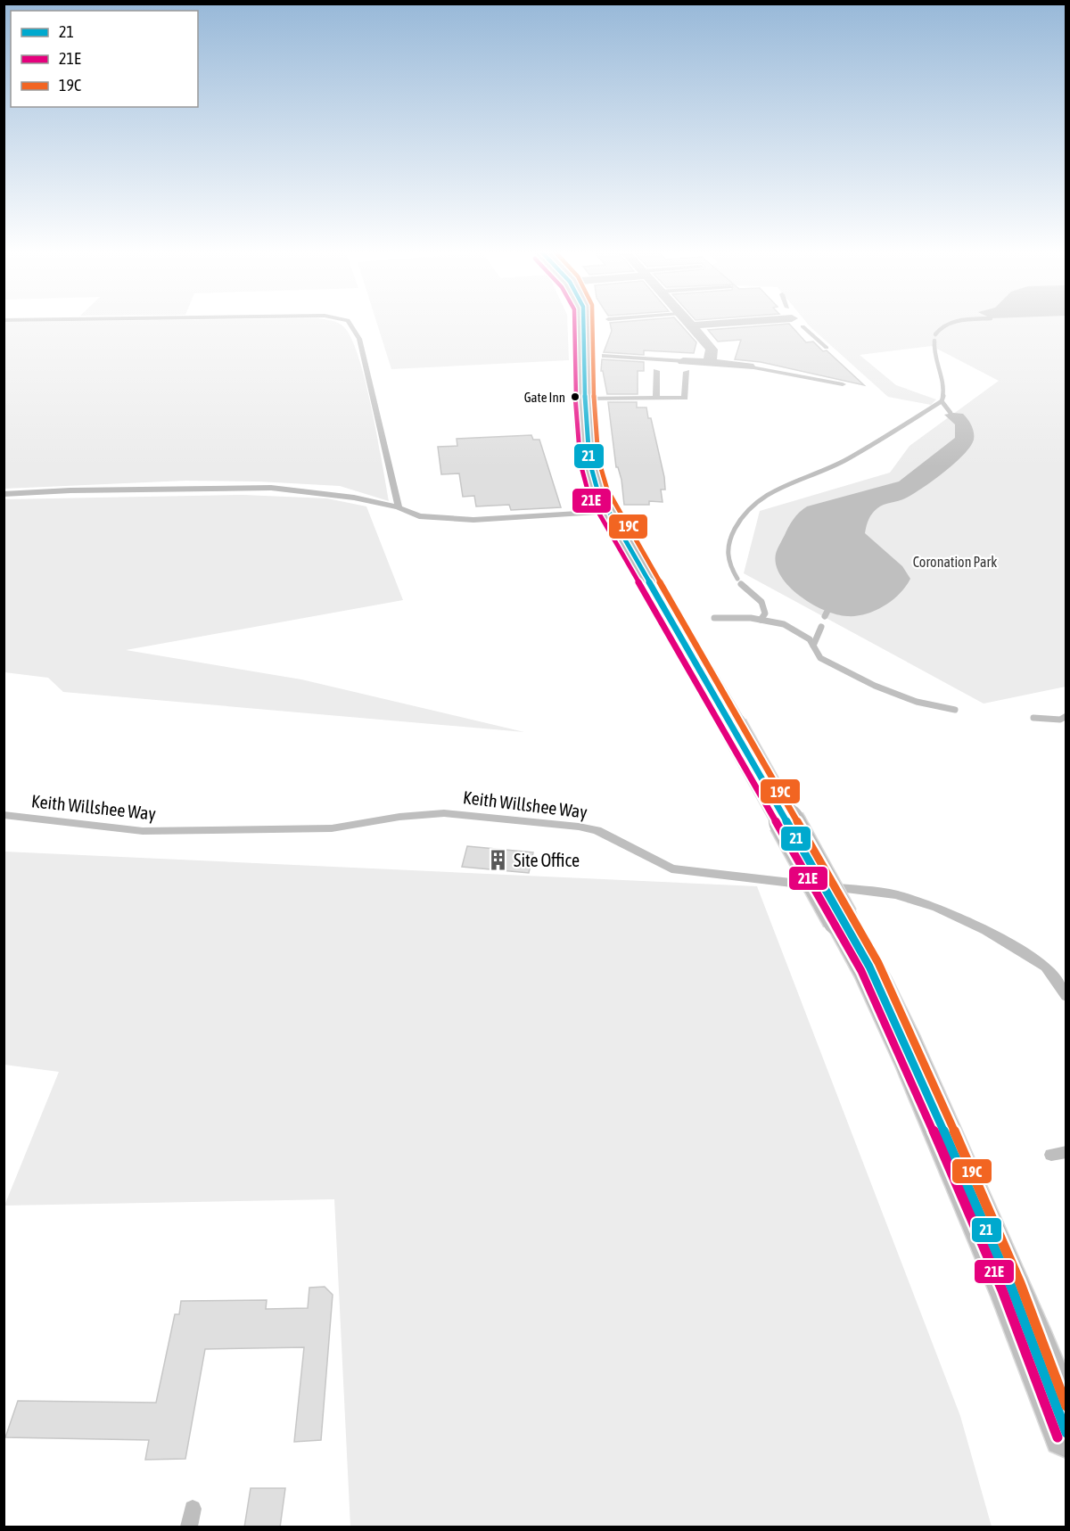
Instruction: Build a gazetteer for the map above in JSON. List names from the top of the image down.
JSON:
{
  "streets": {
    "lane": ["Keith Willshee Way"]
  },
  "parks": ["Coronation Park"],
  "places": {
    "other": ["Gate Inn"],
    "building": ["Site Office"]
  },
  "lines": ["transit line 21", "transit line 21E", "transit line 19C"],
  "legend": ["21", "21E", "19C"]
}
